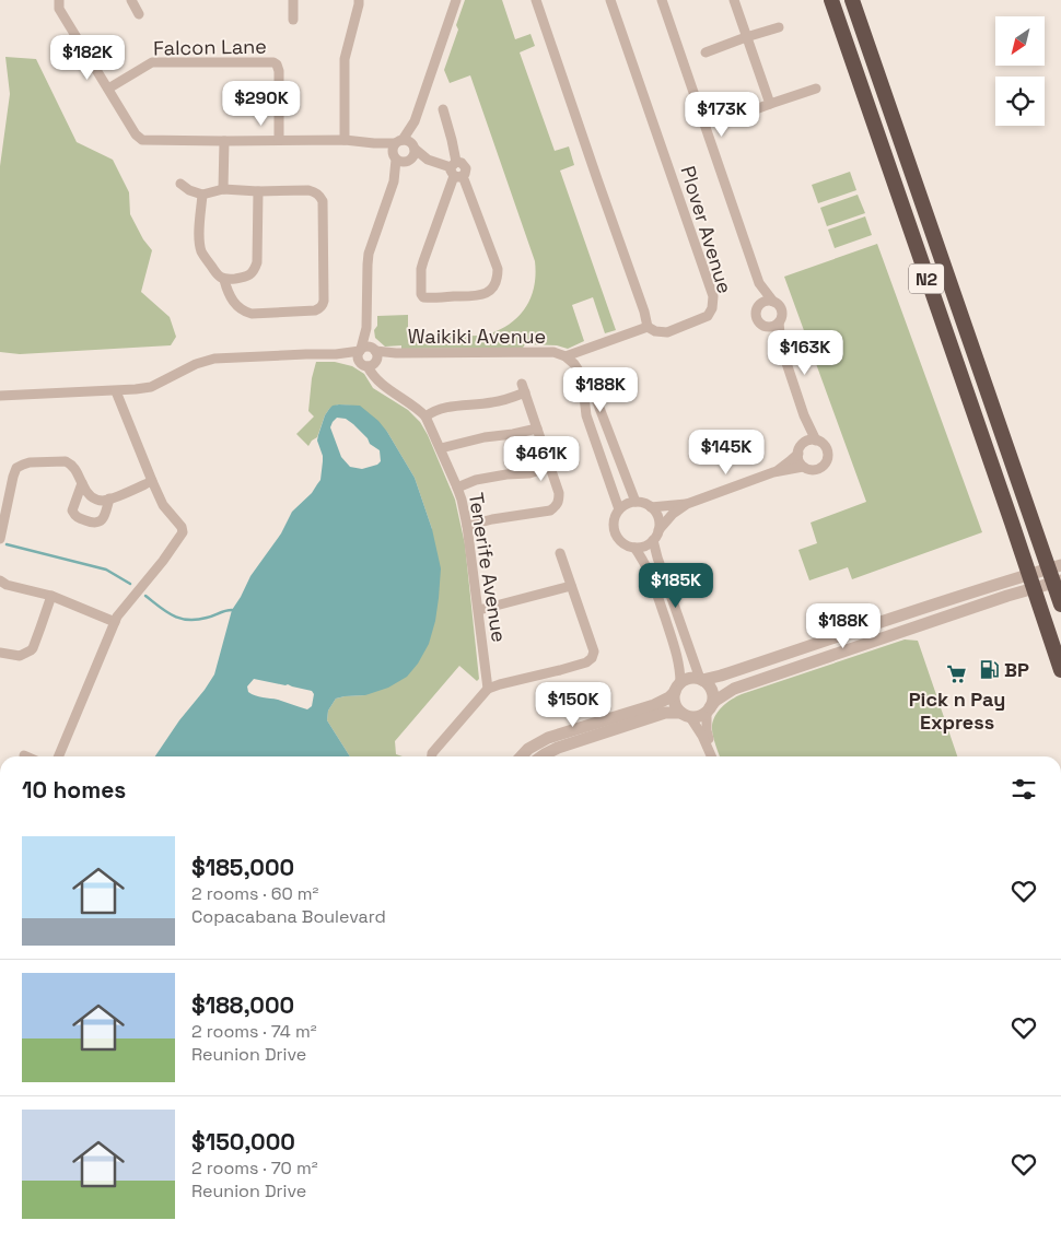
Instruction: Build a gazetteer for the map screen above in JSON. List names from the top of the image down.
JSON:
{
  "streets": {
    "highway": ["N2"],
    "street": [
      "Falcon Lane",
      "Plover Avenue",
      "Waikiki Avenue",
      "Tenerife Avenue"
    ]
  },
  "crossings": [
    ["Plover Avenue", "Waikiki Avenue"],
    ["Waikiki Avenue", "Tenerife Avenue"]
  ],
  "places": {
    "fuel station": ["BP"],
    "supermarket": ["Pick n Pay Express"]
  },
  "north": "bottom left",
  "page": {
    "price": [
      "$182K",
      "$290K",
      "$173K",
      "$163K",
      "$188K",
      "$145K",
      "$461K",
      "$185K",
      "$188K",
      "$150K"
    ],
    "heading": "10 homes",
    "list": [
      {
        "name": "$185,000",
        "note": "2 rooms · 60 m² · Copacabana Boulevard"
      },
      {
        "name": "$188,000",
        "note": "2 rooms · 74 m² · Reunion Drive"
      },
      {
        "name": "$150,000",
        "note": "2 rooms · 70 m² · Reunion Drive"
      }
    ]
  }
}
